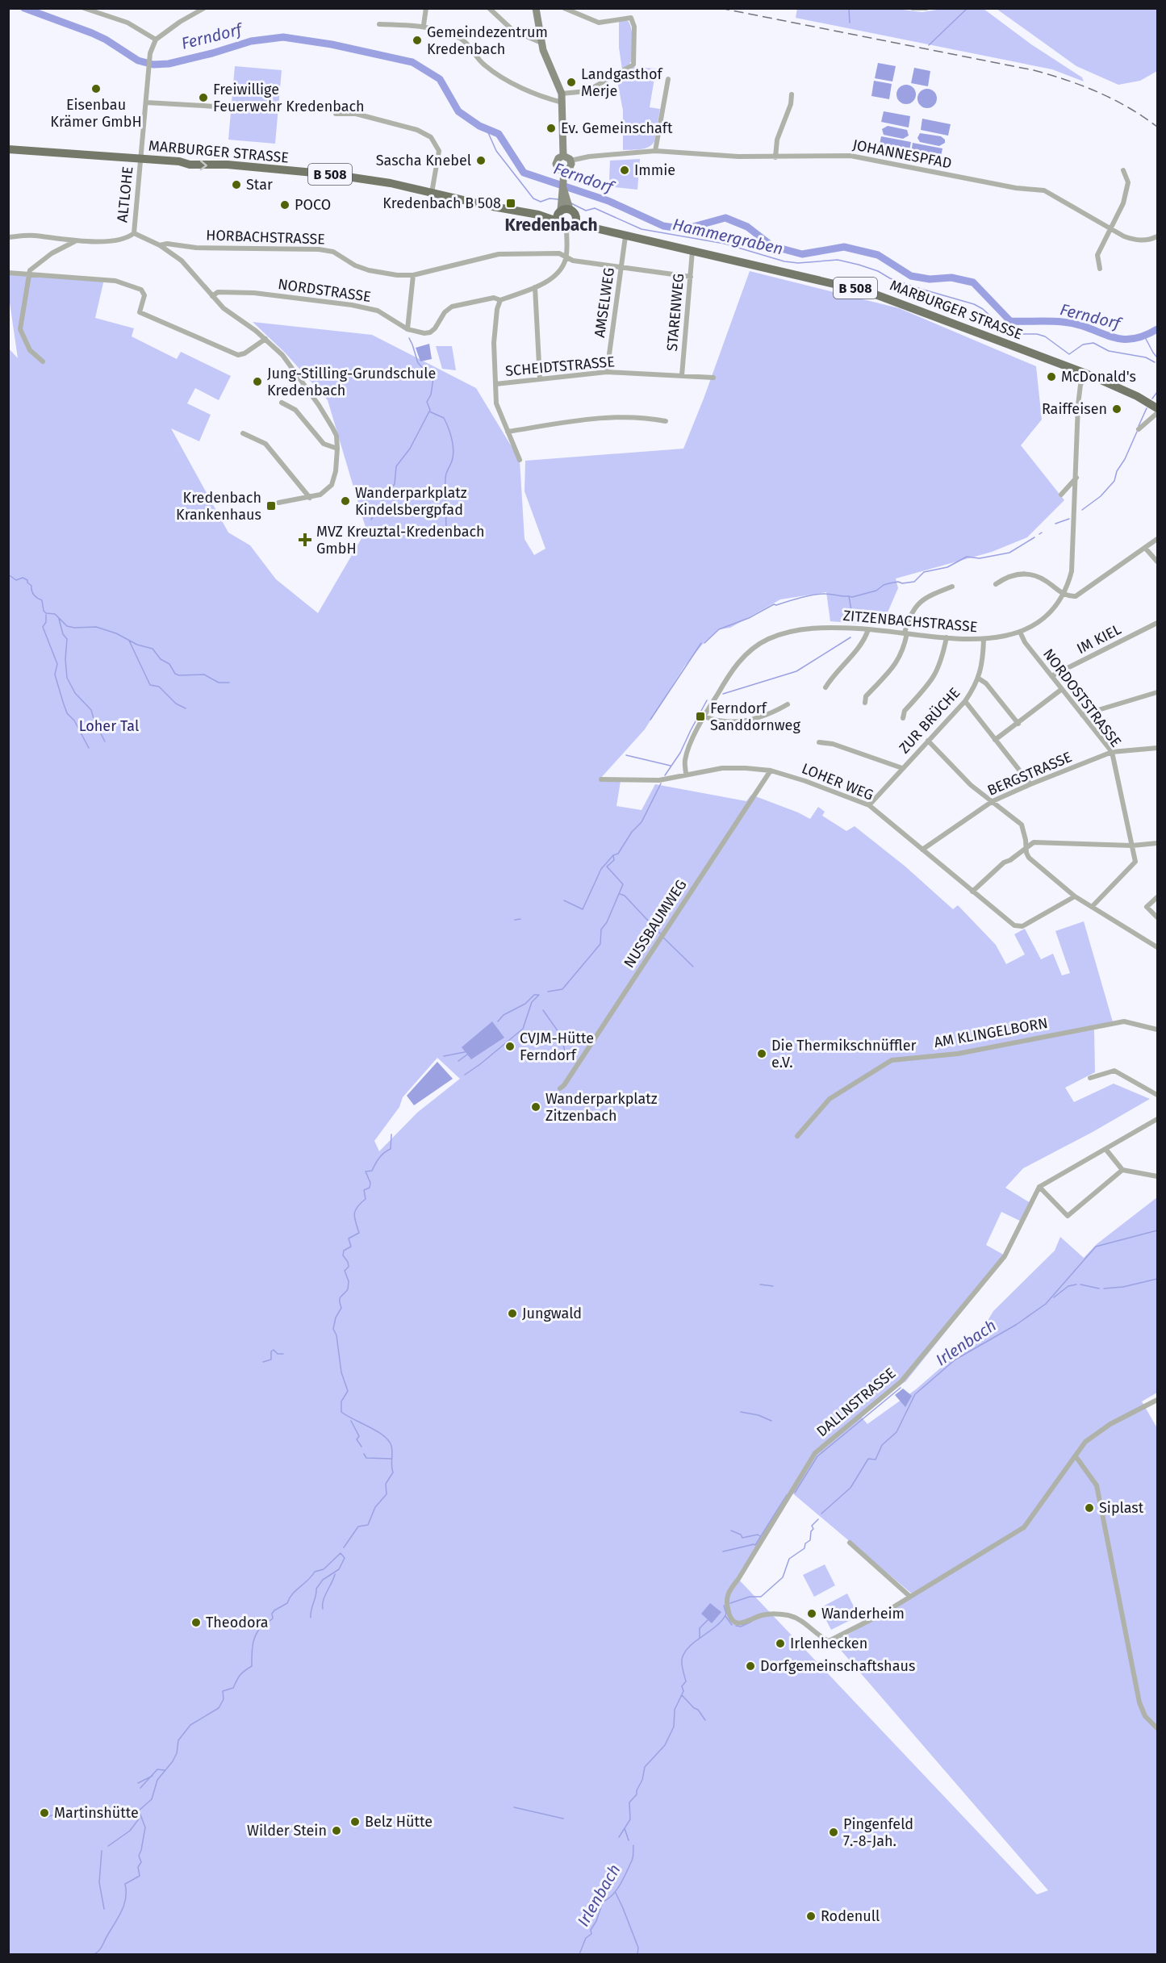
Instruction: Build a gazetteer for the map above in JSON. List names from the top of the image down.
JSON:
{
  "streets": {
    "main road": ["MARBURGER STRASSE", "B 508"],
    "street": [
      "JOHANNESPFAD",
      "ALTLOHE",
      "HORBACHSTRASSE",
      "NORDSTRASSE",
      "AMSELWEG",
      "STARENWEG",
      "SCHEIDTSTRASSE",
      "ZITZENBACHSTRASSE",
      "IM KIEL",
      "NORDOSTSTRASSE",
      "ZUR BRÜCHE",
      "BERGSTRASSE",
      "LOHER WEG",
      "NUSSBAUMWEG",
      "AM KLINGELBORN",
      "DALLNSTRASSE"
    ]
  },
  "crossings": [
    ["MARBURGER STRASSE", "B 508"],
    ["MARBURGER STRASSE", "ALTLOHE"],
    ["MARBURGER STRASSE", "AMSELWEG"],
    ["MARBURGER STRASSE", "STARENWEG"],
    ["MARBURGER STRASSE", "ZITZENBACHSTRASSE"],
    ["HORBACHSTRASSE", "AMSELWEG"],
    ["HORBACHSTRASSE", "STARENWEG"],
    ["AMSELWEG", "SCHEIDTSTRASSE"],
    ["STARENWEG", "SCHEIDTSTRASSE"],
    ["ZITZENBACHSTRASSE", "NORDOSTSTRASSE"],
    ["ZITZENBACHSTRASSE", "ZUR BRÜCHE"],
    ["ZITZENBACHSTRASSE", "LOHER WEG"],
    ["IM KIEL", "NORDOSTSTRASSE"],
    ["NORDOSTSTRASSE", "BERGSTRASSE"],
    ["ZUR BRÜCHE", "LOHER WEG"],
    ["BERGSTRASSE", "LOHER WEG"],
    ["LOHER WEG", "NUSSBAUMWEG"]
  ],
  "districts": ["Kredenbach"],
  "water": ["Ferndorf", "Hammergraben", "Irlenbach"],
  "parks": ["Loher Tal"],
  "places": {
    "other": [
      "Gemeindezentrum Kredenbach",
      "Landgasthof Merje",
      "Eisenbau Krämer GmbH",
      "Freiwillige Feuerwehr Kredenbach",
      "Ev. Gemeinschaft",
      "Sascha Knebel",
      "Immie",
      "Star",
      "POCO",
      "McDonald's",
      "Jung-Stilling-Grundschule Kredenbach",
      "Raiffeisen",
      "Wanderparkplatz Kindelsbergpfad",
      "CVJM-Hütte Ferndorf",
      "Die Thermikschnüffler e.V.",
      "Wanderparkplatz Zitzenbach",
      "Jungwald",
      "Siplast",
      "Wanderheim",
      "Theodora",
      "Irlenhecken",
      "Dorfgemeinschaftshaus",
      "Martinshütte",
      "Belz Hütte",
      "Wilder Stein",
      "Pingenfeld 7.-8-Jah.",
      "Rodenull"
    ],
    "transit": ["Kredenbach B 508", "Kredenbach Krankenhaus", "Ferndorf Sanddornweg"],
    "health": ["MVZ Kreuztal-Kredenbach GmbH"]
  }
}
